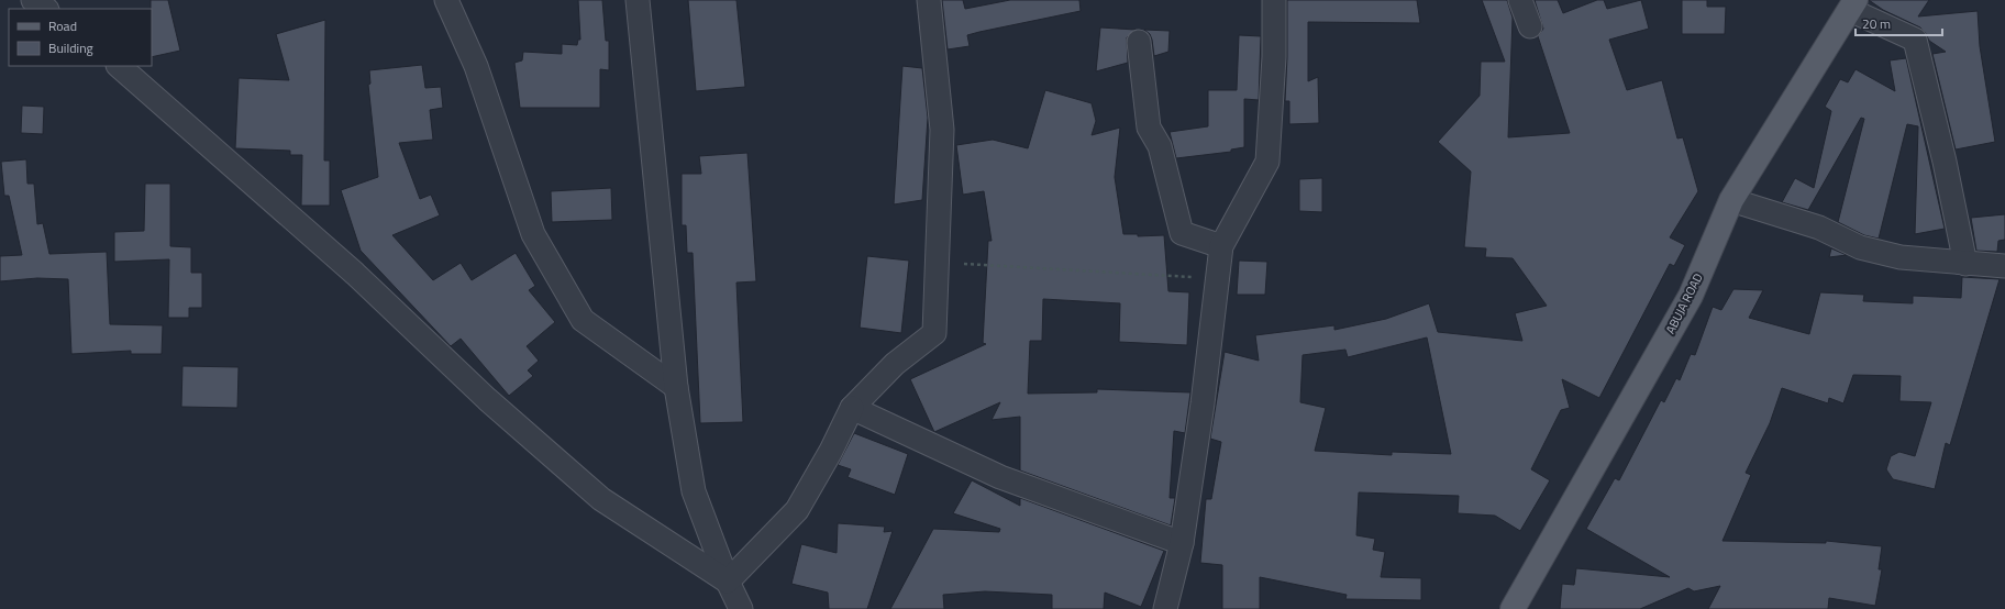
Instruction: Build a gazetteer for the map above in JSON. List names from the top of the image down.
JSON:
{
  "streets": {
    "main road": ["ABUJA ROAD"]
  },
  "legend": ["Road", "Building"],
  "scale_bar": "20 m"
}
